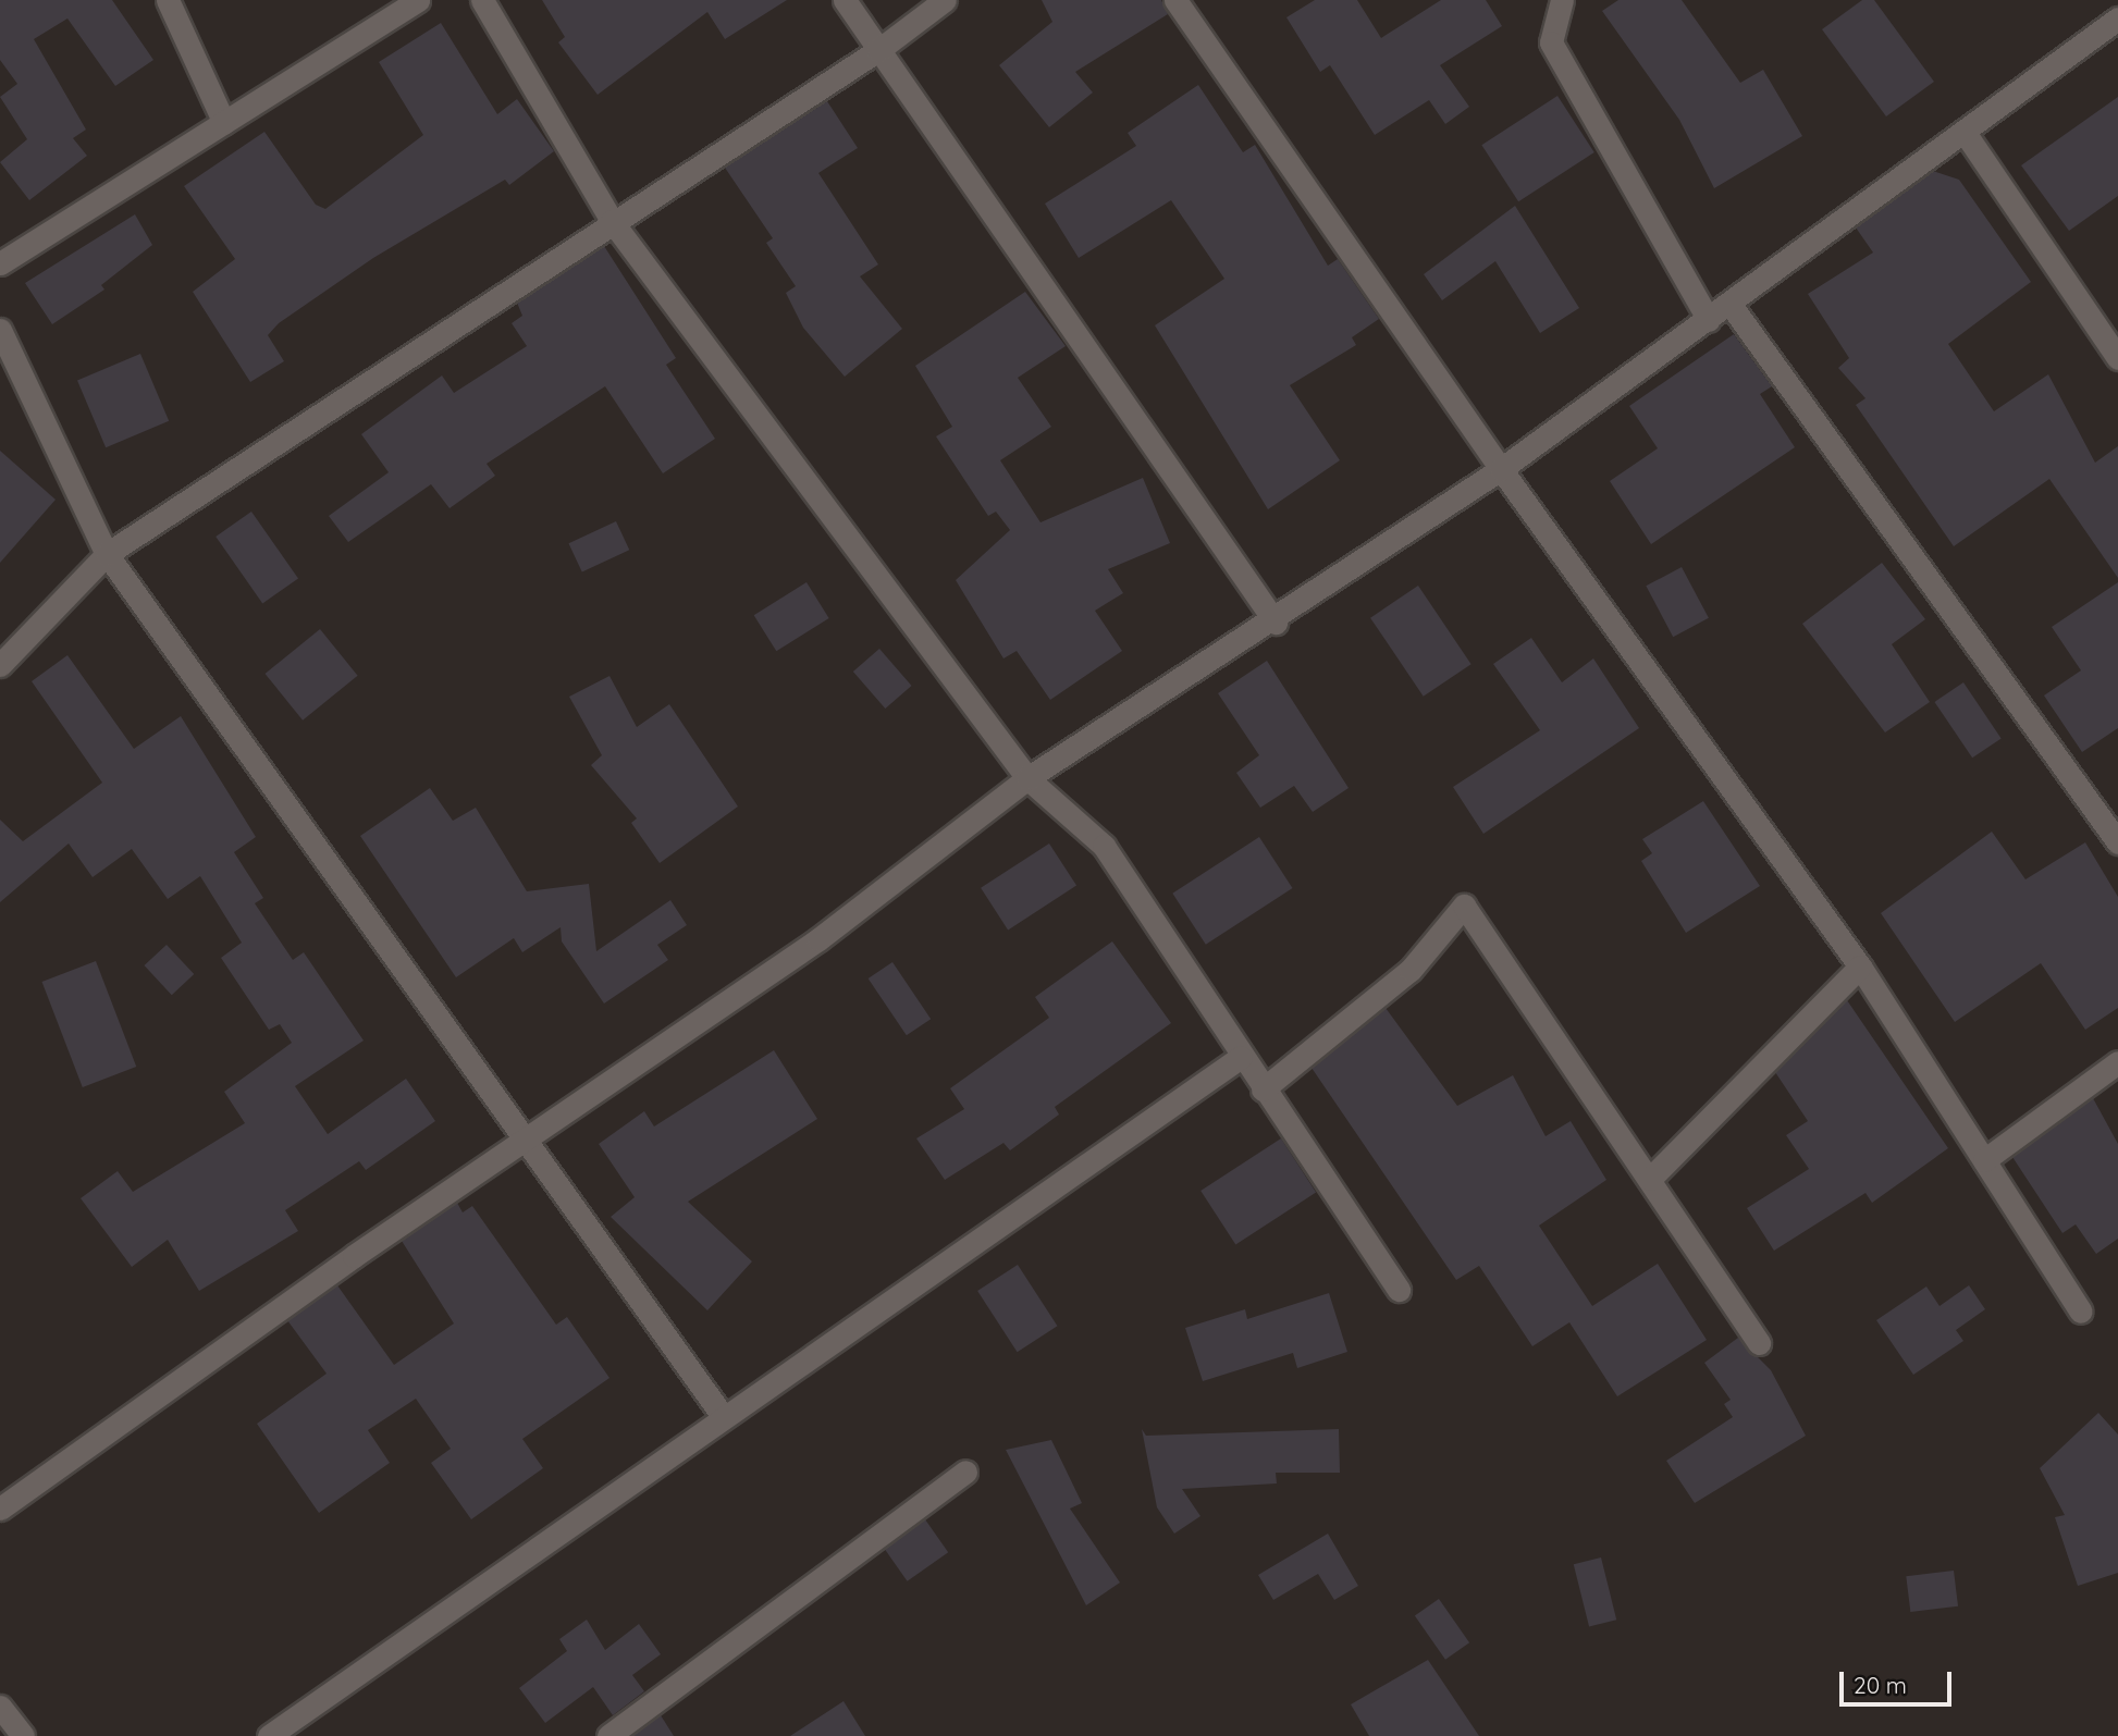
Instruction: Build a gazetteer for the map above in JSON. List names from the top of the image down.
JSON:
{
  "scale_bar": "20 m"
}
